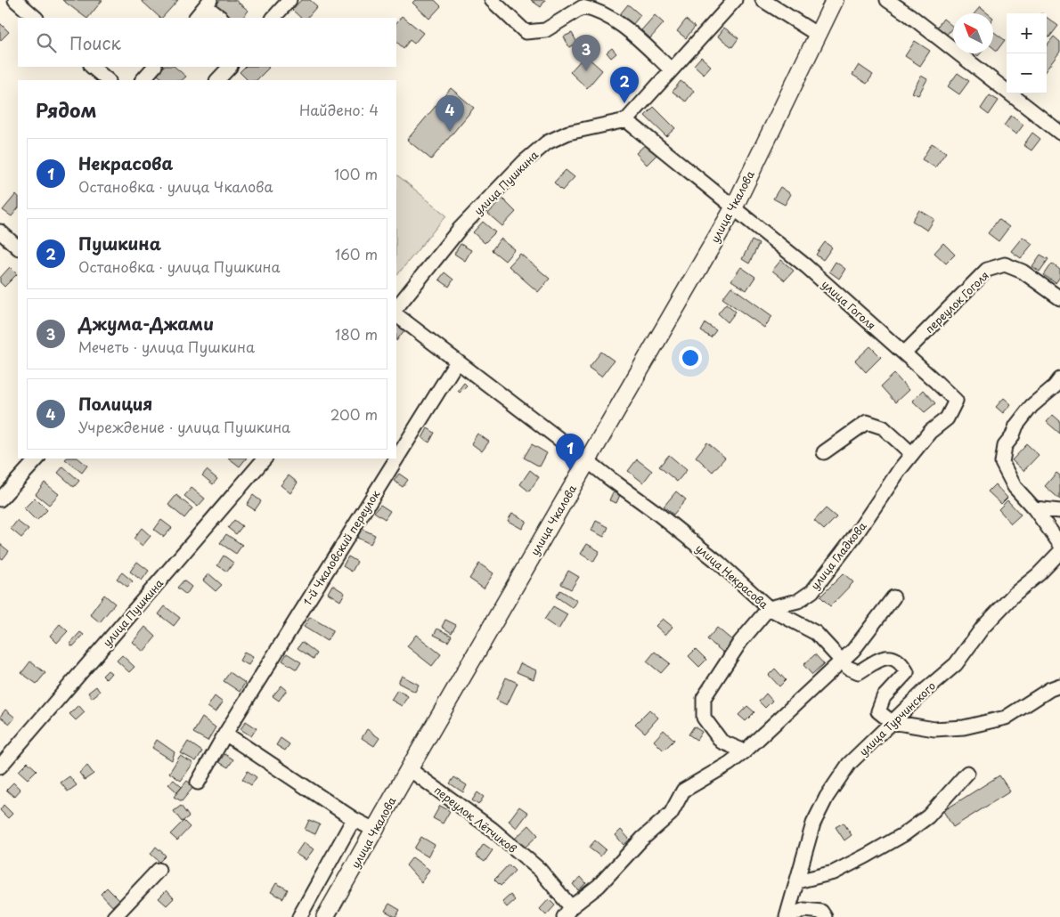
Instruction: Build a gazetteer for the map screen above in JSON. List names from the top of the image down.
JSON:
{
  "streets": {
    "main road": ["улица Чкалова"],
    "street": [
      "улица Пушкина",
      "переулок Гоголя",
      "улица Гоголя",
      "1-й Чкаловский переулок",
      "улица Гладкова",
      "улица Некрасова",
      "улица Турчинского",
      "переулок Лётчиков"
    ]
  },
  "crossings": [
    ["улица Пушкина", "улица Гоголя"],
    ["улица Чкалова", "улица Гоголя"],
    ["улица Чкалова", "улица Некрасова"],
    ["улица Чкалова", "переулок Лётчиков"],
    ["переулок Гоголя", "улица Гоголя"],
    ["улица Гоголя", "улица Гладкова"],
    ["1-й Чкаловский переулок", "улица Некрасова"],
    ["улица Гладкова", "улица Некрасова"],
    ["улица Некрасова", "улица Турчинского"]
  ],
  "north": "top left",
  "page": {
    "map_buttons": ["+", "−"],
    "search": "Поиск",
    "pins": [
      "3",
      "2",
      "4",
      "1"
    ],
    "heading": ["Рядом", "Найдено: 4"],
    "list": [
      {
        "mark": "1",
        "name": "Некрасова",
        "note": "Остановка · улица Чкалова",
        "value": "100 m"
      },
      {
        "mark": "2",
        "name": "Пушкина",
        "note": "Остановка · улица Пушкина",
        "value": "160 m"
      },
      {
        "mark": "3",
        "name": "Джума-Джами",
        "note": "Мечеть · улица Пушкина",
        "value": "180 m"
      },
      {
        "mark": "4",
        "name": "Полиция",
        "note": "Учреждение · улица Пушкина",
        "value": "200 m"
      }
    ]
  }
}
